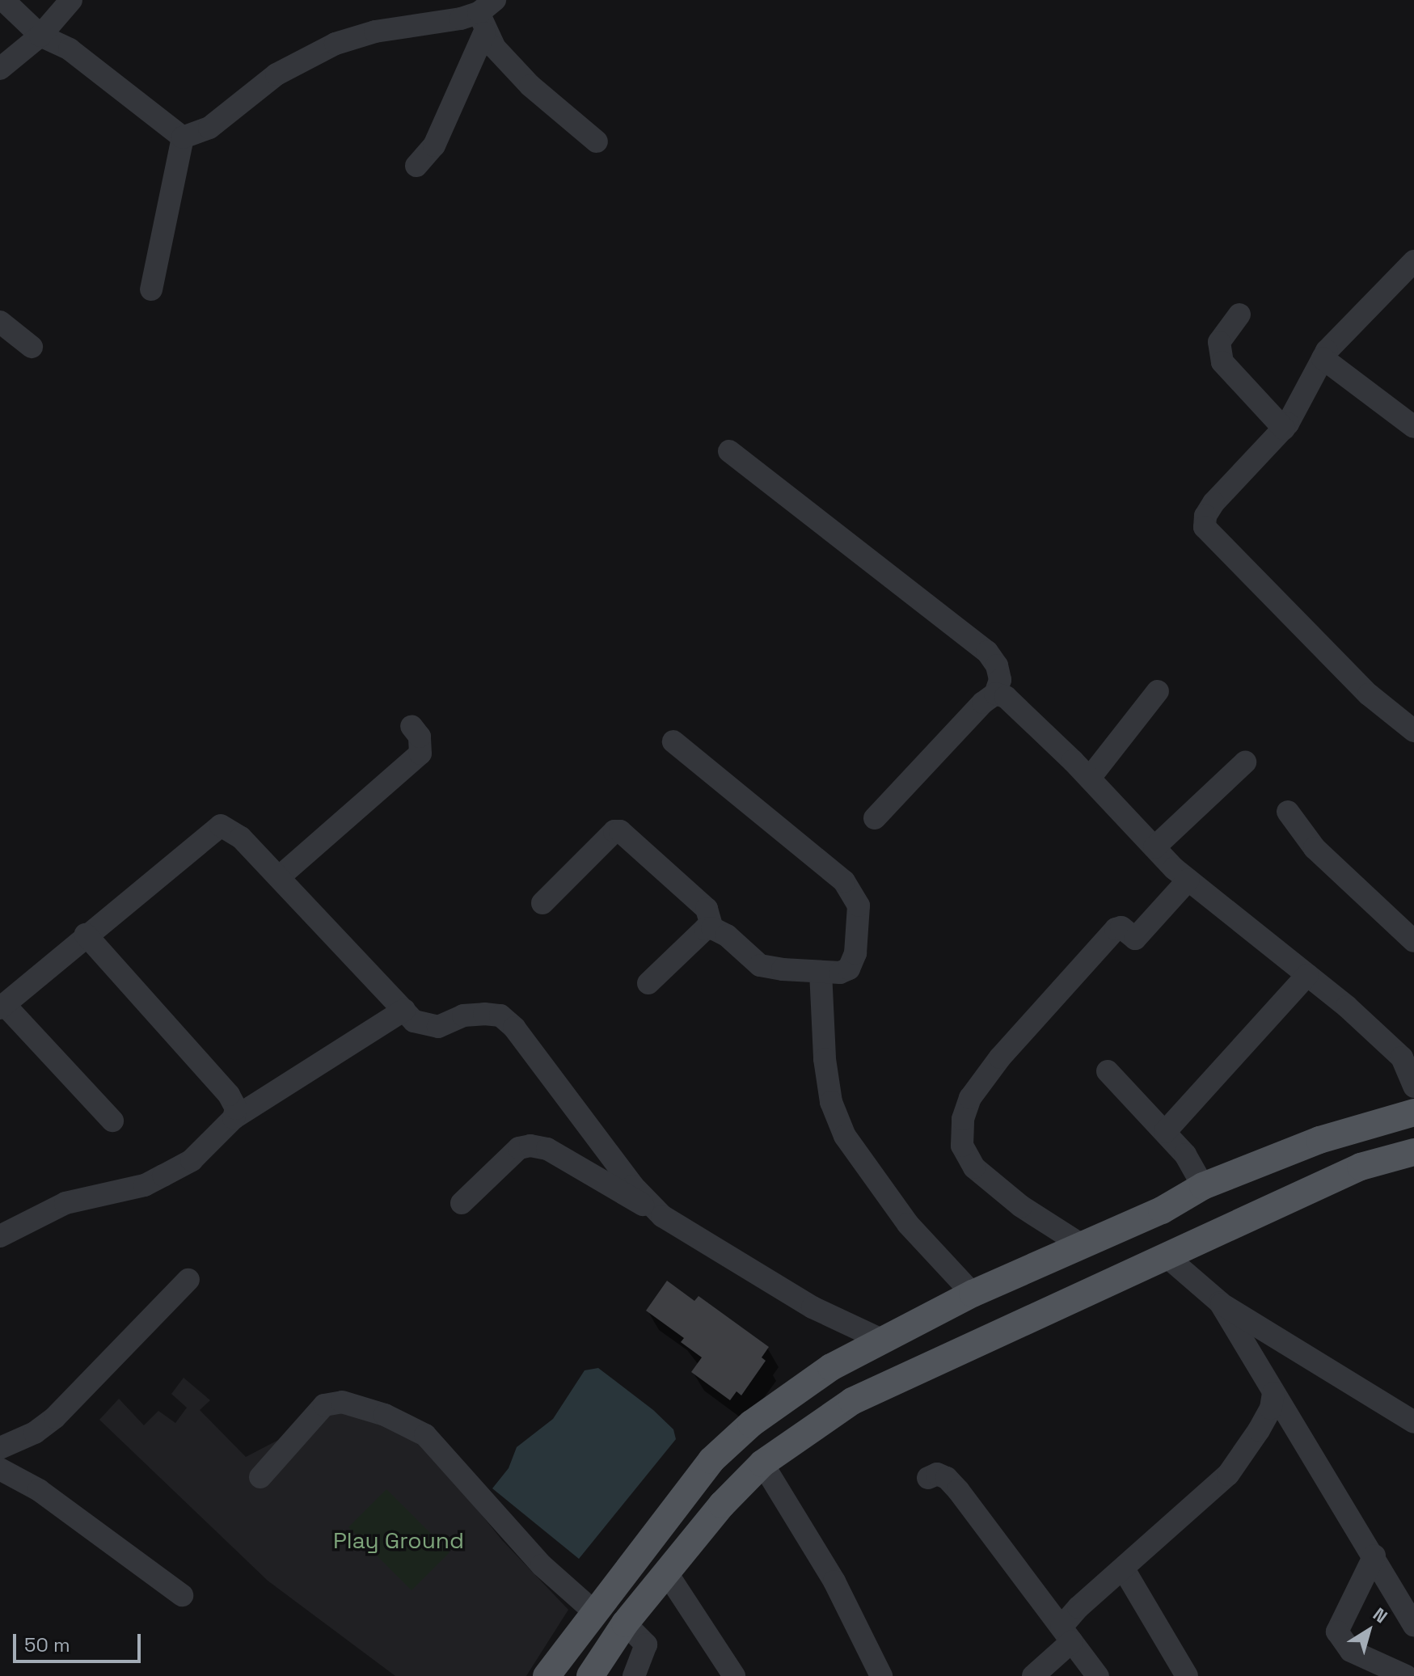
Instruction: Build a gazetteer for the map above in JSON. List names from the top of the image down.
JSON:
{
  "parks": ["Play Ground"],
  "scale_bar": "50 m",
  "north": "top right"
}
